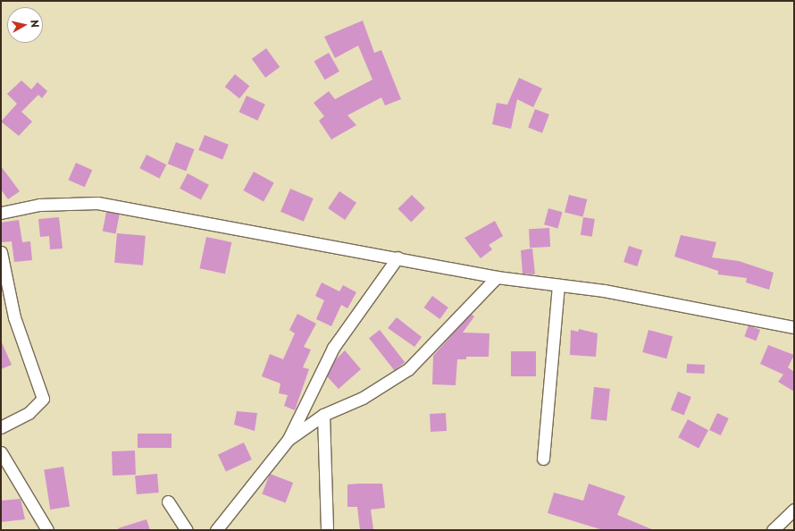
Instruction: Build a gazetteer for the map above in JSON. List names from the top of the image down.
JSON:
{
  "north": "right"
}
